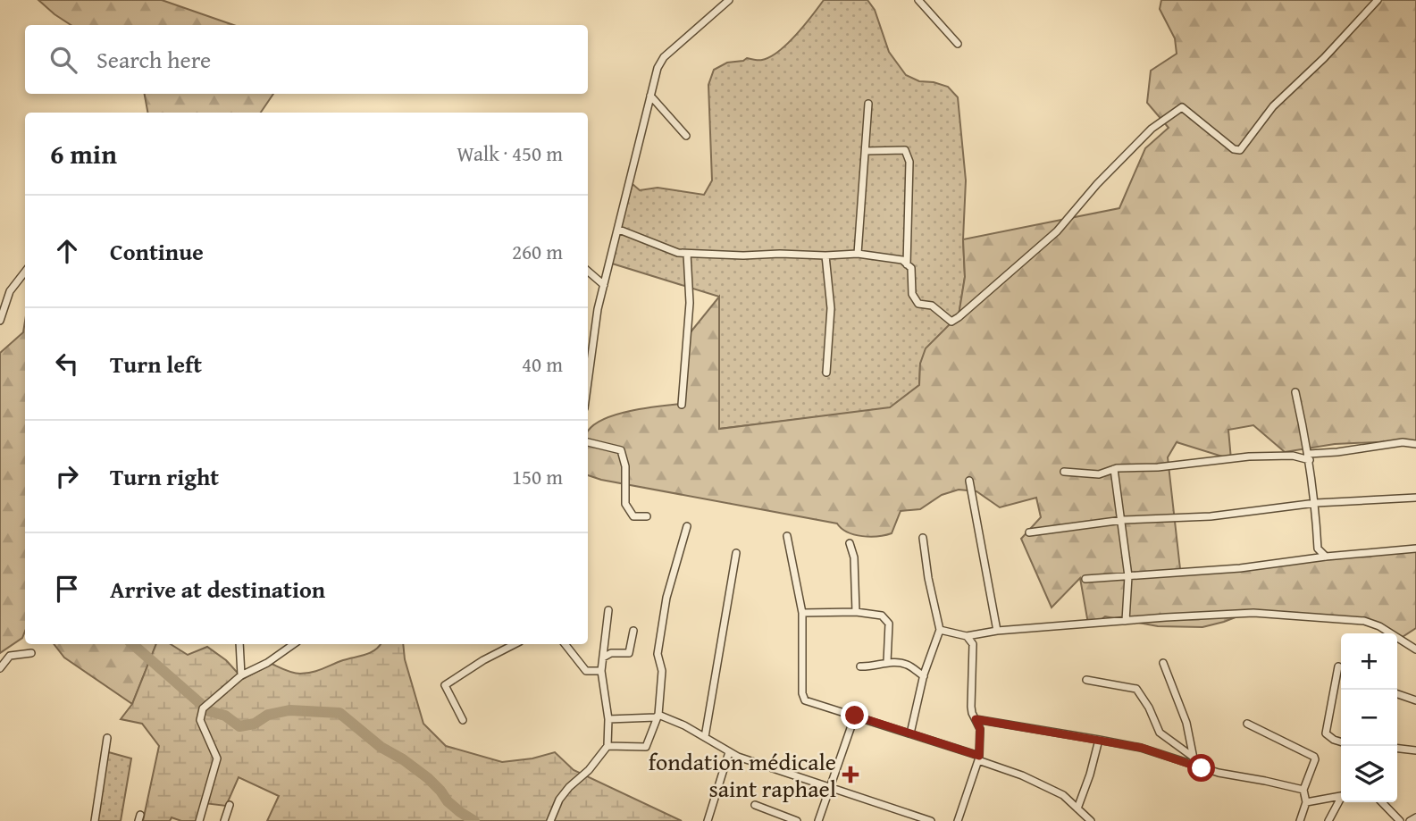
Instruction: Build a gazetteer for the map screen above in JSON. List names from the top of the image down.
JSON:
{
  "places": {
    "health": ["fondation médicale saint raphael"]
  },
  "page": {
    "search": "Search here",
    "heading": ["6 min", "Walk · 450 m"],
    "list": [
      ["Continue", "260 m"],
      ["Turn left", "40 m"],
      ["Turn right", "150 m"],
      "Arrive at destination"
    ],
    "map_buttons": ["+", "−"]
  }
}
